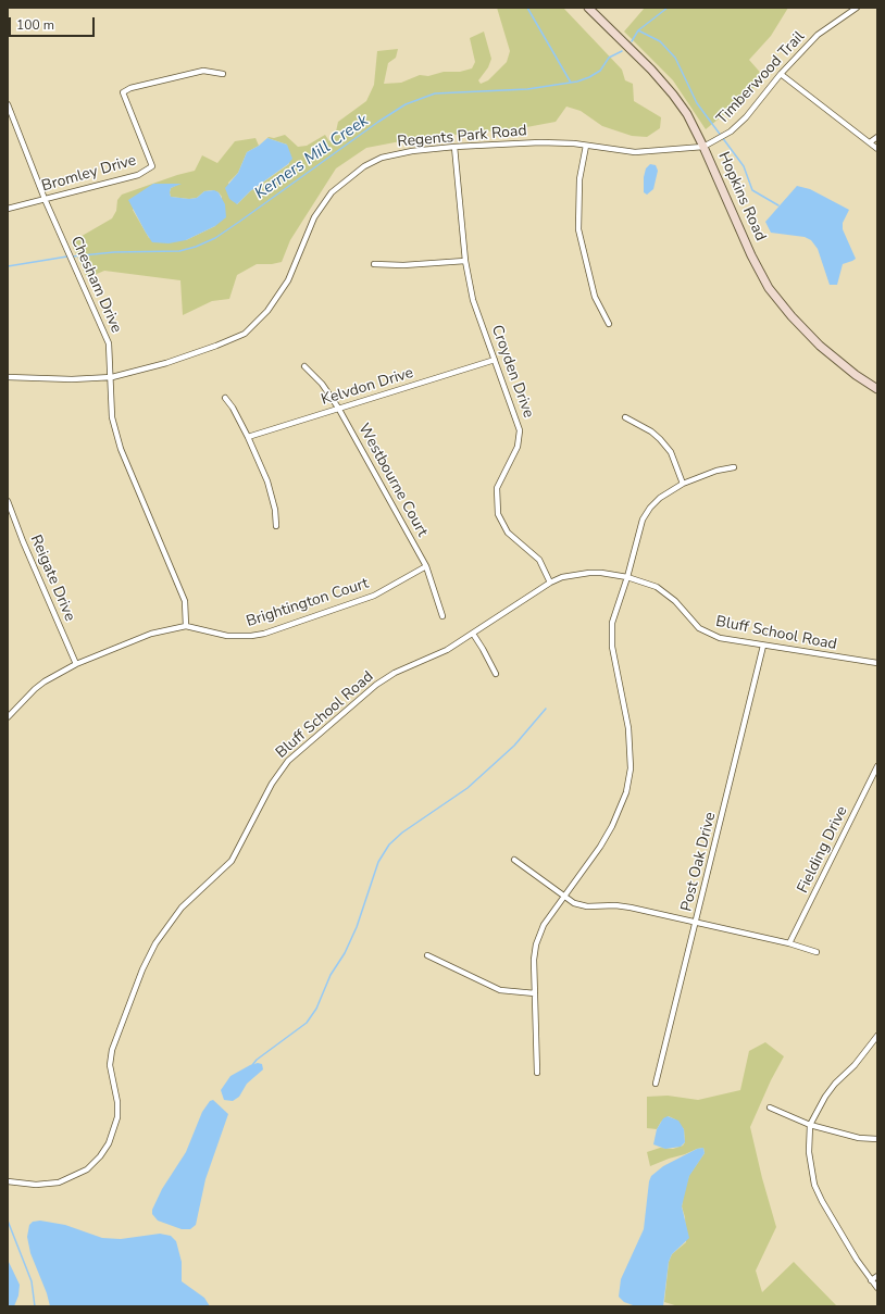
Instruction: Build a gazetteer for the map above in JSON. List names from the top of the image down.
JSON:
{
  "streets": {
    "main road": ["Hopkins Road"],
    "street": [
      "Timberwood Trail",
      "Regents Park Road",
      "Bromley Drive",
      "Chesham Drive",
      "Croyden Drive",
      "Kelvdon Drive",
      "Westbourne Court",
      "Reigate Drive",
      "Brightington Court",
      "Bluff School Road",
      "Fielding Drive",
      "Post Oak Drive"
    ]
  },
  "crossings": [
    ["Timberwood Trail", "Regents Park Road"],
    ["Timberwood Trail", "Hopkins Road"],
    ["Regents Park Road", "Hopkins Road"],
    ["Regents Park Road", "Chesham Drive"],
    ["Regents Park Road", "Croyden Drive"],
    ["Bromley Drive", "Chesham Drive"],
    ["Chesham Drive", "Brightington Court"],
    ["Croyden Drive", "Kelvdon Drive"],
    ["Croyden Drive", "Bluff School Road"],
    ["Kelvdon Drive", "Westbourne Court"],
    ["Westbourne Court", "Brightington Court"],
    ["Reigate Drive", "Brightington Court"],
    ["Bluff School Road", "Post Oak Drive"]
  ],
  "water": ["Kerners Mill Creek"],
  "scale_bar": "100 m"
}
